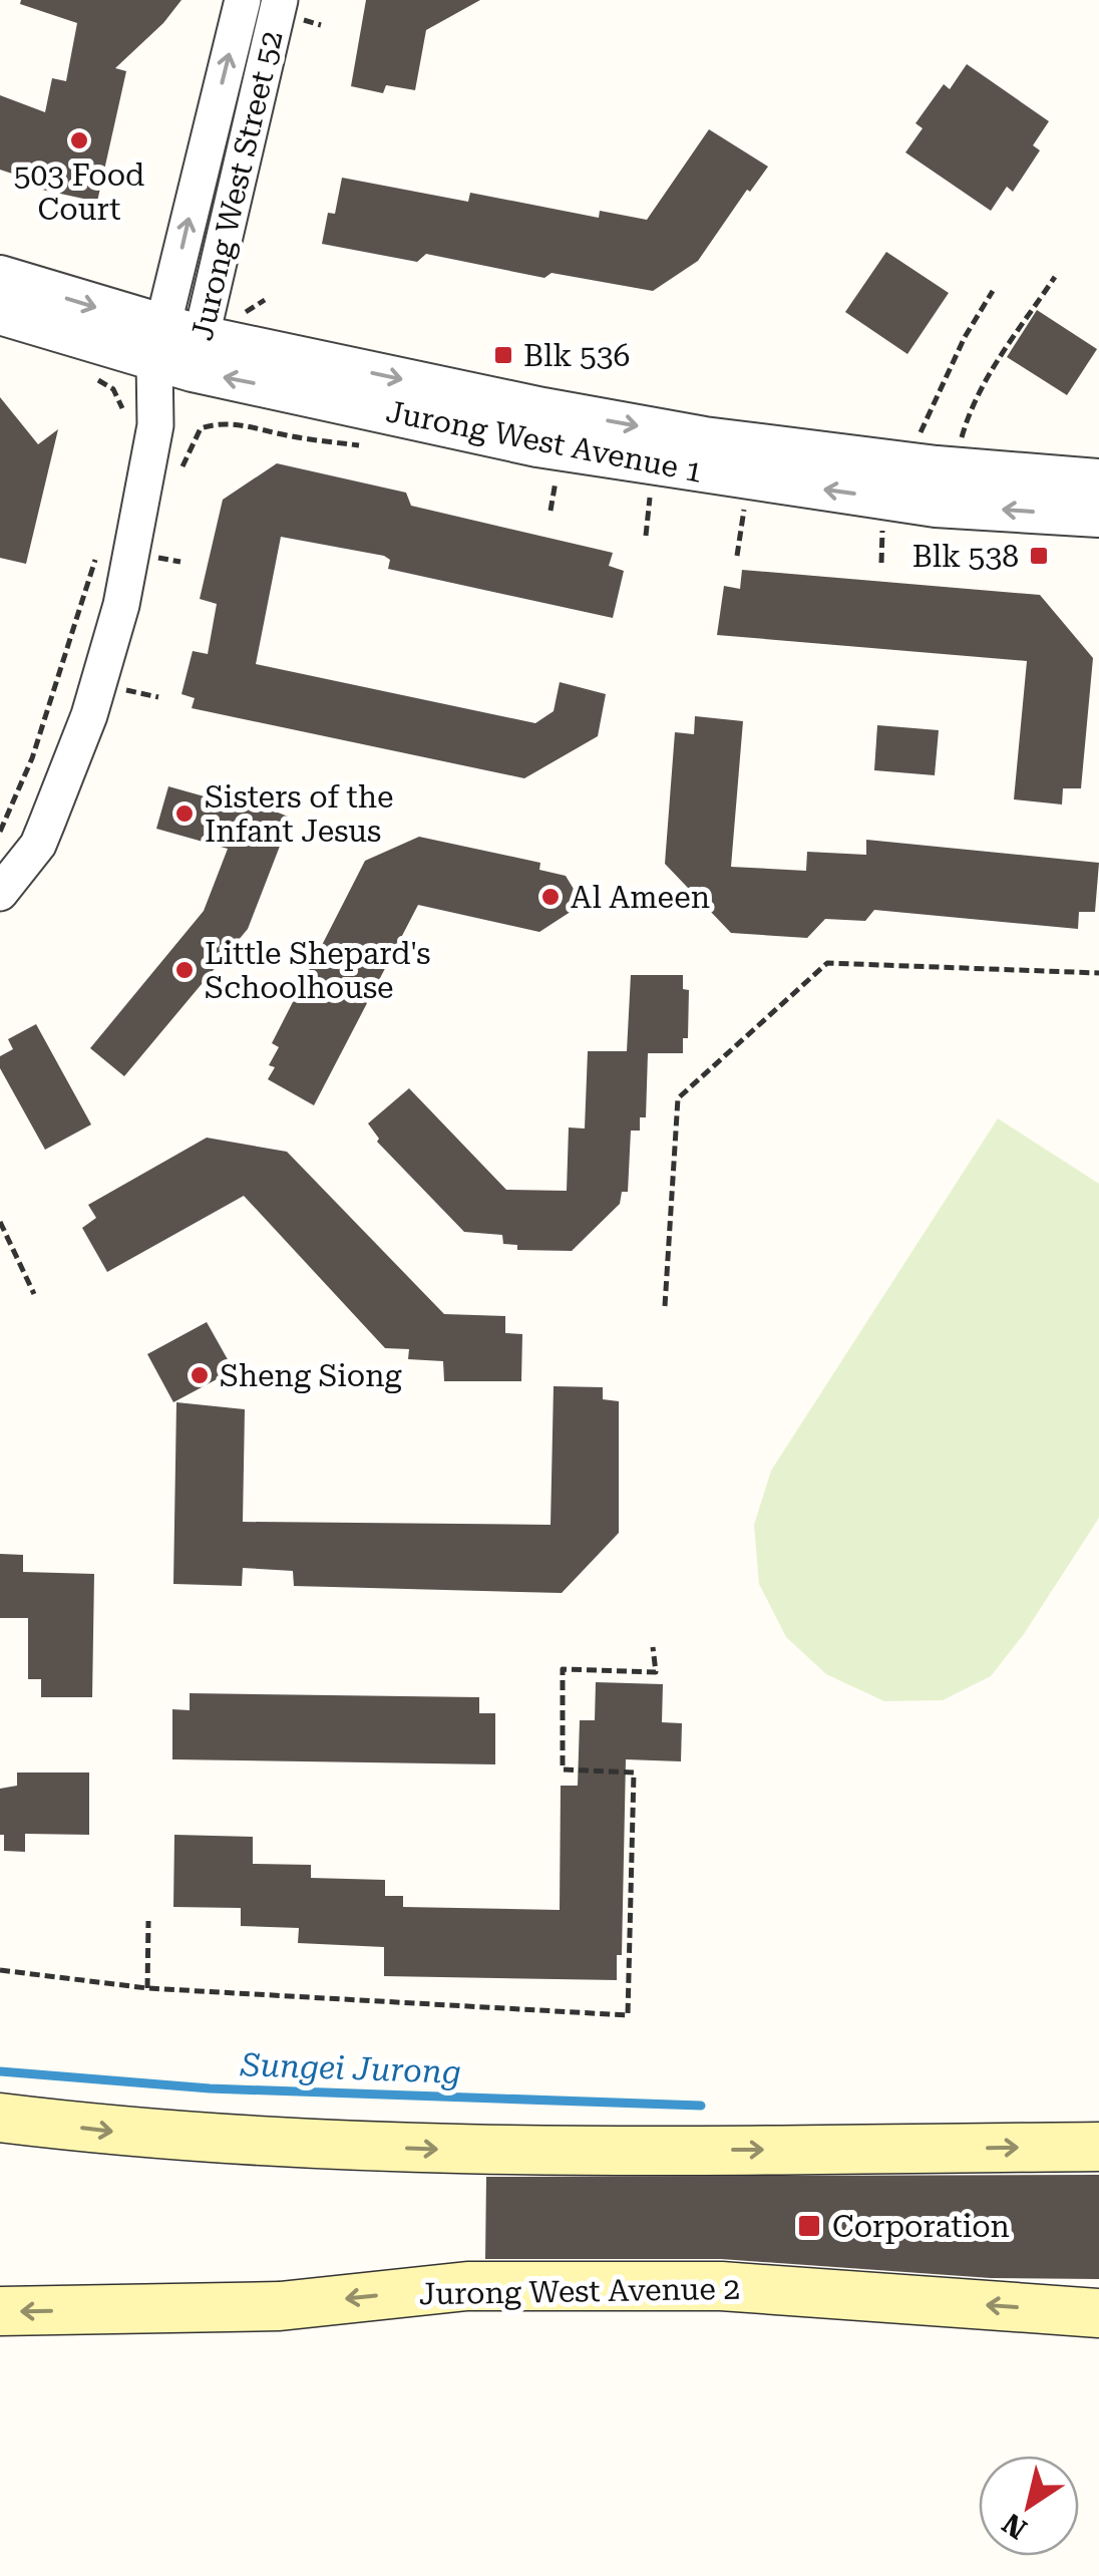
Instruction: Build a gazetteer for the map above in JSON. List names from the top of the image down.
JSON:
{
  "streets": {
    "main road": ["Jurong West Avenue 2"],
    "street": ["Jurong West Street 52", "Jurong West Avenue 1"]
  },
  "crossings": [
    ["Jurong West Street 52", "Jurong West Avenue 1"]
  ],
  "water": ["Sungei Jurong"],
  "places": {
    "other": [
      "503 Food Court",
      "Sisters of the Infant Jesus",
      "Al Ameen",
      "Little Shepard's Schoolhouse",
      "Sheng Siong"
    ],
    "transit": ["Blk 536", "Blk 538", "Corporation"]
  },
  "north": "bottom left"
}
